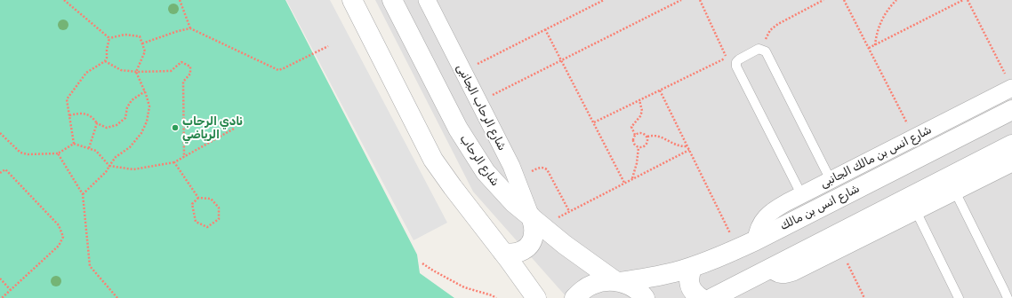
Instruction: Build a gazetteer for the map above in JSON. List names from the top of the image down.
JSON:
{
  "streets": {
    "street": [
      "شارع الرحاب الجانبى",
      "شارع انس بن مالك الجانبى",
      "شارع الرحاب",
      "شارع انس بن مالك"
    ]
  },
  "crossings": [
    ["شارع الرحاب الجانبى", "شارع الرحاب"],
    ["شارع انس بن مالك الجانبى", "شارع انس بن مالك"],
    ["شارع الرحاب", "شارع انس بن مالك"]
  ],
  "places": ["نادي الرحاب الرياضي"]
}
